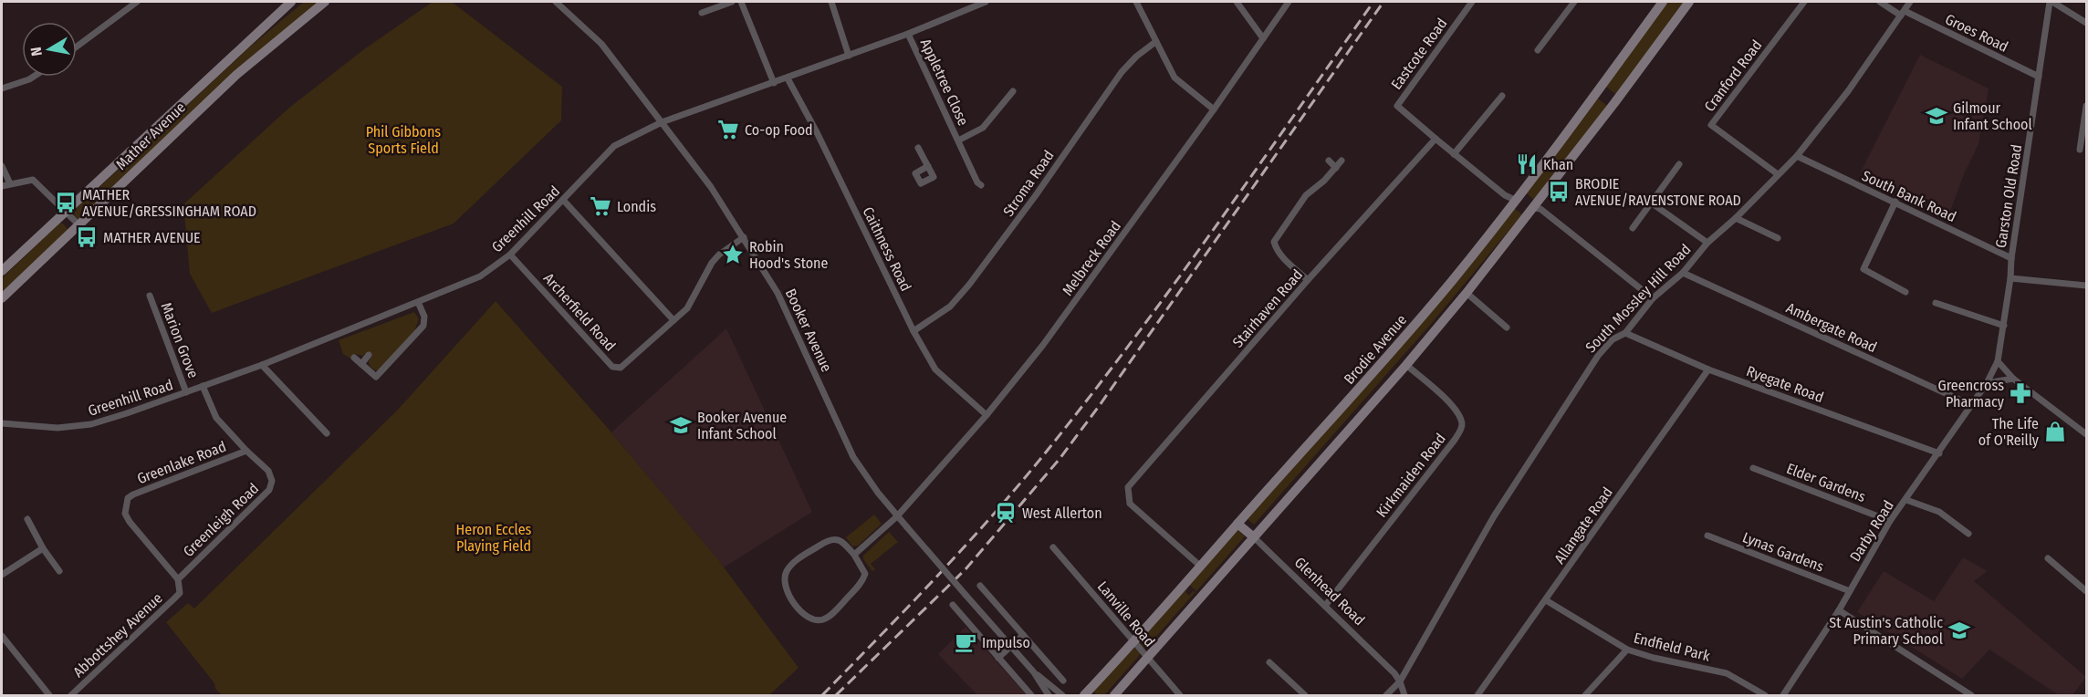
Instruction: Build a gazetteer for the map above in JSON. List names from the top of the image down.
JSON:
{
  "streets": {
    "street": [
      "Groes Road",
      "Eastcote Road",
      "Cranford Road",
      "Appletree Close",
      "Mather Avenue",
      "Stroma Road",
      "South Bank Road",
      "Garston Old Road",
      "Greenhill Road",
      "Caithness Road",
      "Melbreck Road",
      "South Mossley Hill Road",
      "Stairhaven Road",
      "Archerfield Road",
      "Ambergate Road",
      "Booker Avenue",
      "Marion Grove",
      "Brodie Avenue",
      "Ryegate Road",
      "Greenlake Road",
      "Kirkmaiden Road",
      "Elder Gardens",
      "Greenleigh Road",
      "Allangate Road",
      "Darby Road",
      "Lynas Gardens",
      "Glenhead Road",
      "Lanville Road",
      "Abbottshey Avenue",
      "Endfield Park"
    ]
  },
  "crossings": [
    ["Groes Road", "Garston Old Road"],
    ["Groes Road", "South Mossley Hill Road"],
    ["Eastcote Road", "Stairhaven Road"],
    ["Cranford Road", "South Mossley Hill Road"],
    ["Appletree Close", "Greenhill Road"],
    ["Stroma Road", "Caithness Road"],
    ["South Bank Road", "Garston Old Road"],
    ["South Bank Road", "South Mossley Hill Road"],
    ["Garston Old Road", "Darby Road"],
    ["Greenhill Road", "Caithness Road"],
    ["Greenhill Road", "Archerfield Road"],
    ["Greenhill Road", "Booker Avenue"],
    ["Greenhill Road", "Marion Grove"],
    ["Greenhill Road", "Greenleigh Road"],
    ["Caithness Road", "Melbreck Road"],
    ["Melbreck Road", "Booker Avenue"],
    ["South Mossley Hill Road", "Ambergate Road"],
    ["South Mossley Hill Road", "Ryegate Road"],
    ["South Mossley Hill Road", "Glenhead Road"],
    ["Stairhaven Road", "Brodie Avenue"],
    ["Archerfield Road", "Booker Avenue"],
    ["Ambergate Road", "Darby Road"],
    ["Brodie Avenue", "Glenhead Road"],
    ["Brodie Avenue", "Lanville Road"],
    ["Ryegate Road", "Allangate Road"],
    ["Ryegate Road", "Darby Road"],
    ["Greenlake Road", "Greenleigh Road"],
    ["Greenlake Road", "Abbottshey Avenue"],
    ["Kirkmaiden Road", "Glenhead Road"],
    ["Elder Gardens", "Darby Road"],
    ["Greenleigh Road", "Abbottshey Avenue"],
    ["Allangate Road", "Endfield Park"],
    ["Darby Road", "Lynas Gardens"]
  ],
  "parks": ["Phil Gibbons Sports Field", "Heron Eccles Playing Field"],
  "places": {
    "school or university": ["Gilmour Infant School", "Booker Avenue Infant School", "St Austin's Catholic Primary School"],
    "supermarket": ["Co-op Food", "Londis"],
    "restaurant": ["Khan"],
    "bus stop": ["BRODIE AVENUE/RAVENSTONE ROAD", "MATHER AVENUE/GRESSINGHAM ROAD", "MATHER AVENUE"],
    "place": ["Robin Hood's Stone"],
    "pharmacy": ["Greencross Pharmacy"],
    "shop": ["The Life of O'Reilly"],
    "station": ["West Allerton"],
    "cafe": ["Impulso"]
  },
  "north": "left"
}
